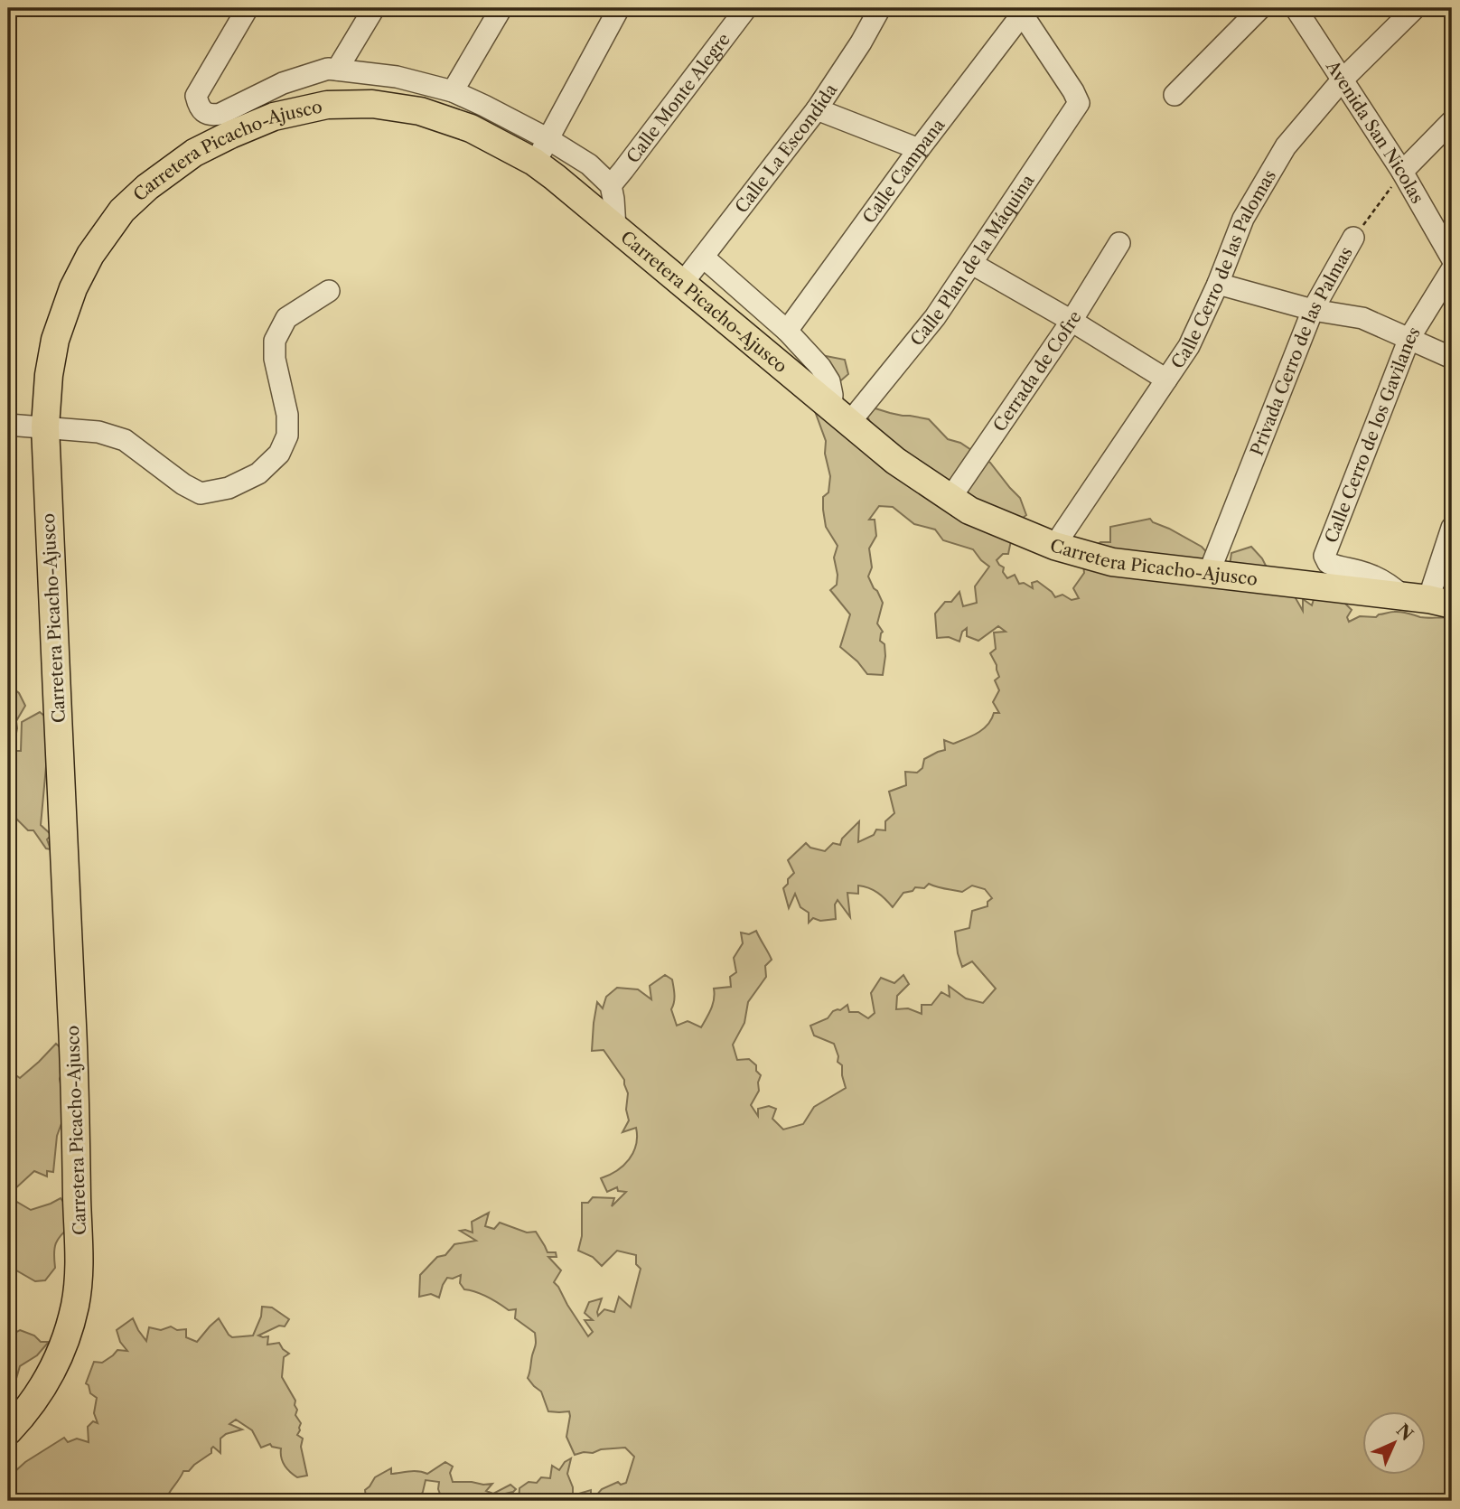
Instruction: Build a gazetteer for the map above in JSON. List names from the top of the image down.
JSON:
{
  "streets": {
    "main road": ["Carretera Picacho-Ajusco"],
    "street": [
      "Calle Monte Alegre",
      "Avenida San Nicolas",
      "Calle La Escondida",
      "Calle Campana",
      "Calle Plan de la Máquina",
      "Calle Cerro de las Palomas",
      "Privada Cerro de las Palmas",
      "Cerrada de Cofre",
      "Calle Cerro de los Gavilanes"
    ]
  },
  "crossings": [
    ["Avenida San Nicolas", "Calle Cerro de las Palomas"],
    ["Avenida San Nicolas", "Privada Cerro de las Palmas"],
    ["Calle La Escondida", "Carretera Picacho-Ajusco"],
    ["Carretera Picacho-Ajusco", "Calle Plan de la Máquina"],
    ["Carretera Picacho-Ajusco", "Calle Cerro de las Palomas"],
    ["Carretera Picacho-Ajusco", "Privada Cerro de las Palmas"],
    ["Carretera Picacho-Ajusco", "Cerrada de Cofre"],
    ["Carretera Picacho-Ajusco", "Calle Cerro de los Gavilanes"],
    ["Calle Campana", "Calle Plan de la Máquina"]
  ],
  "north": "top right"
}
